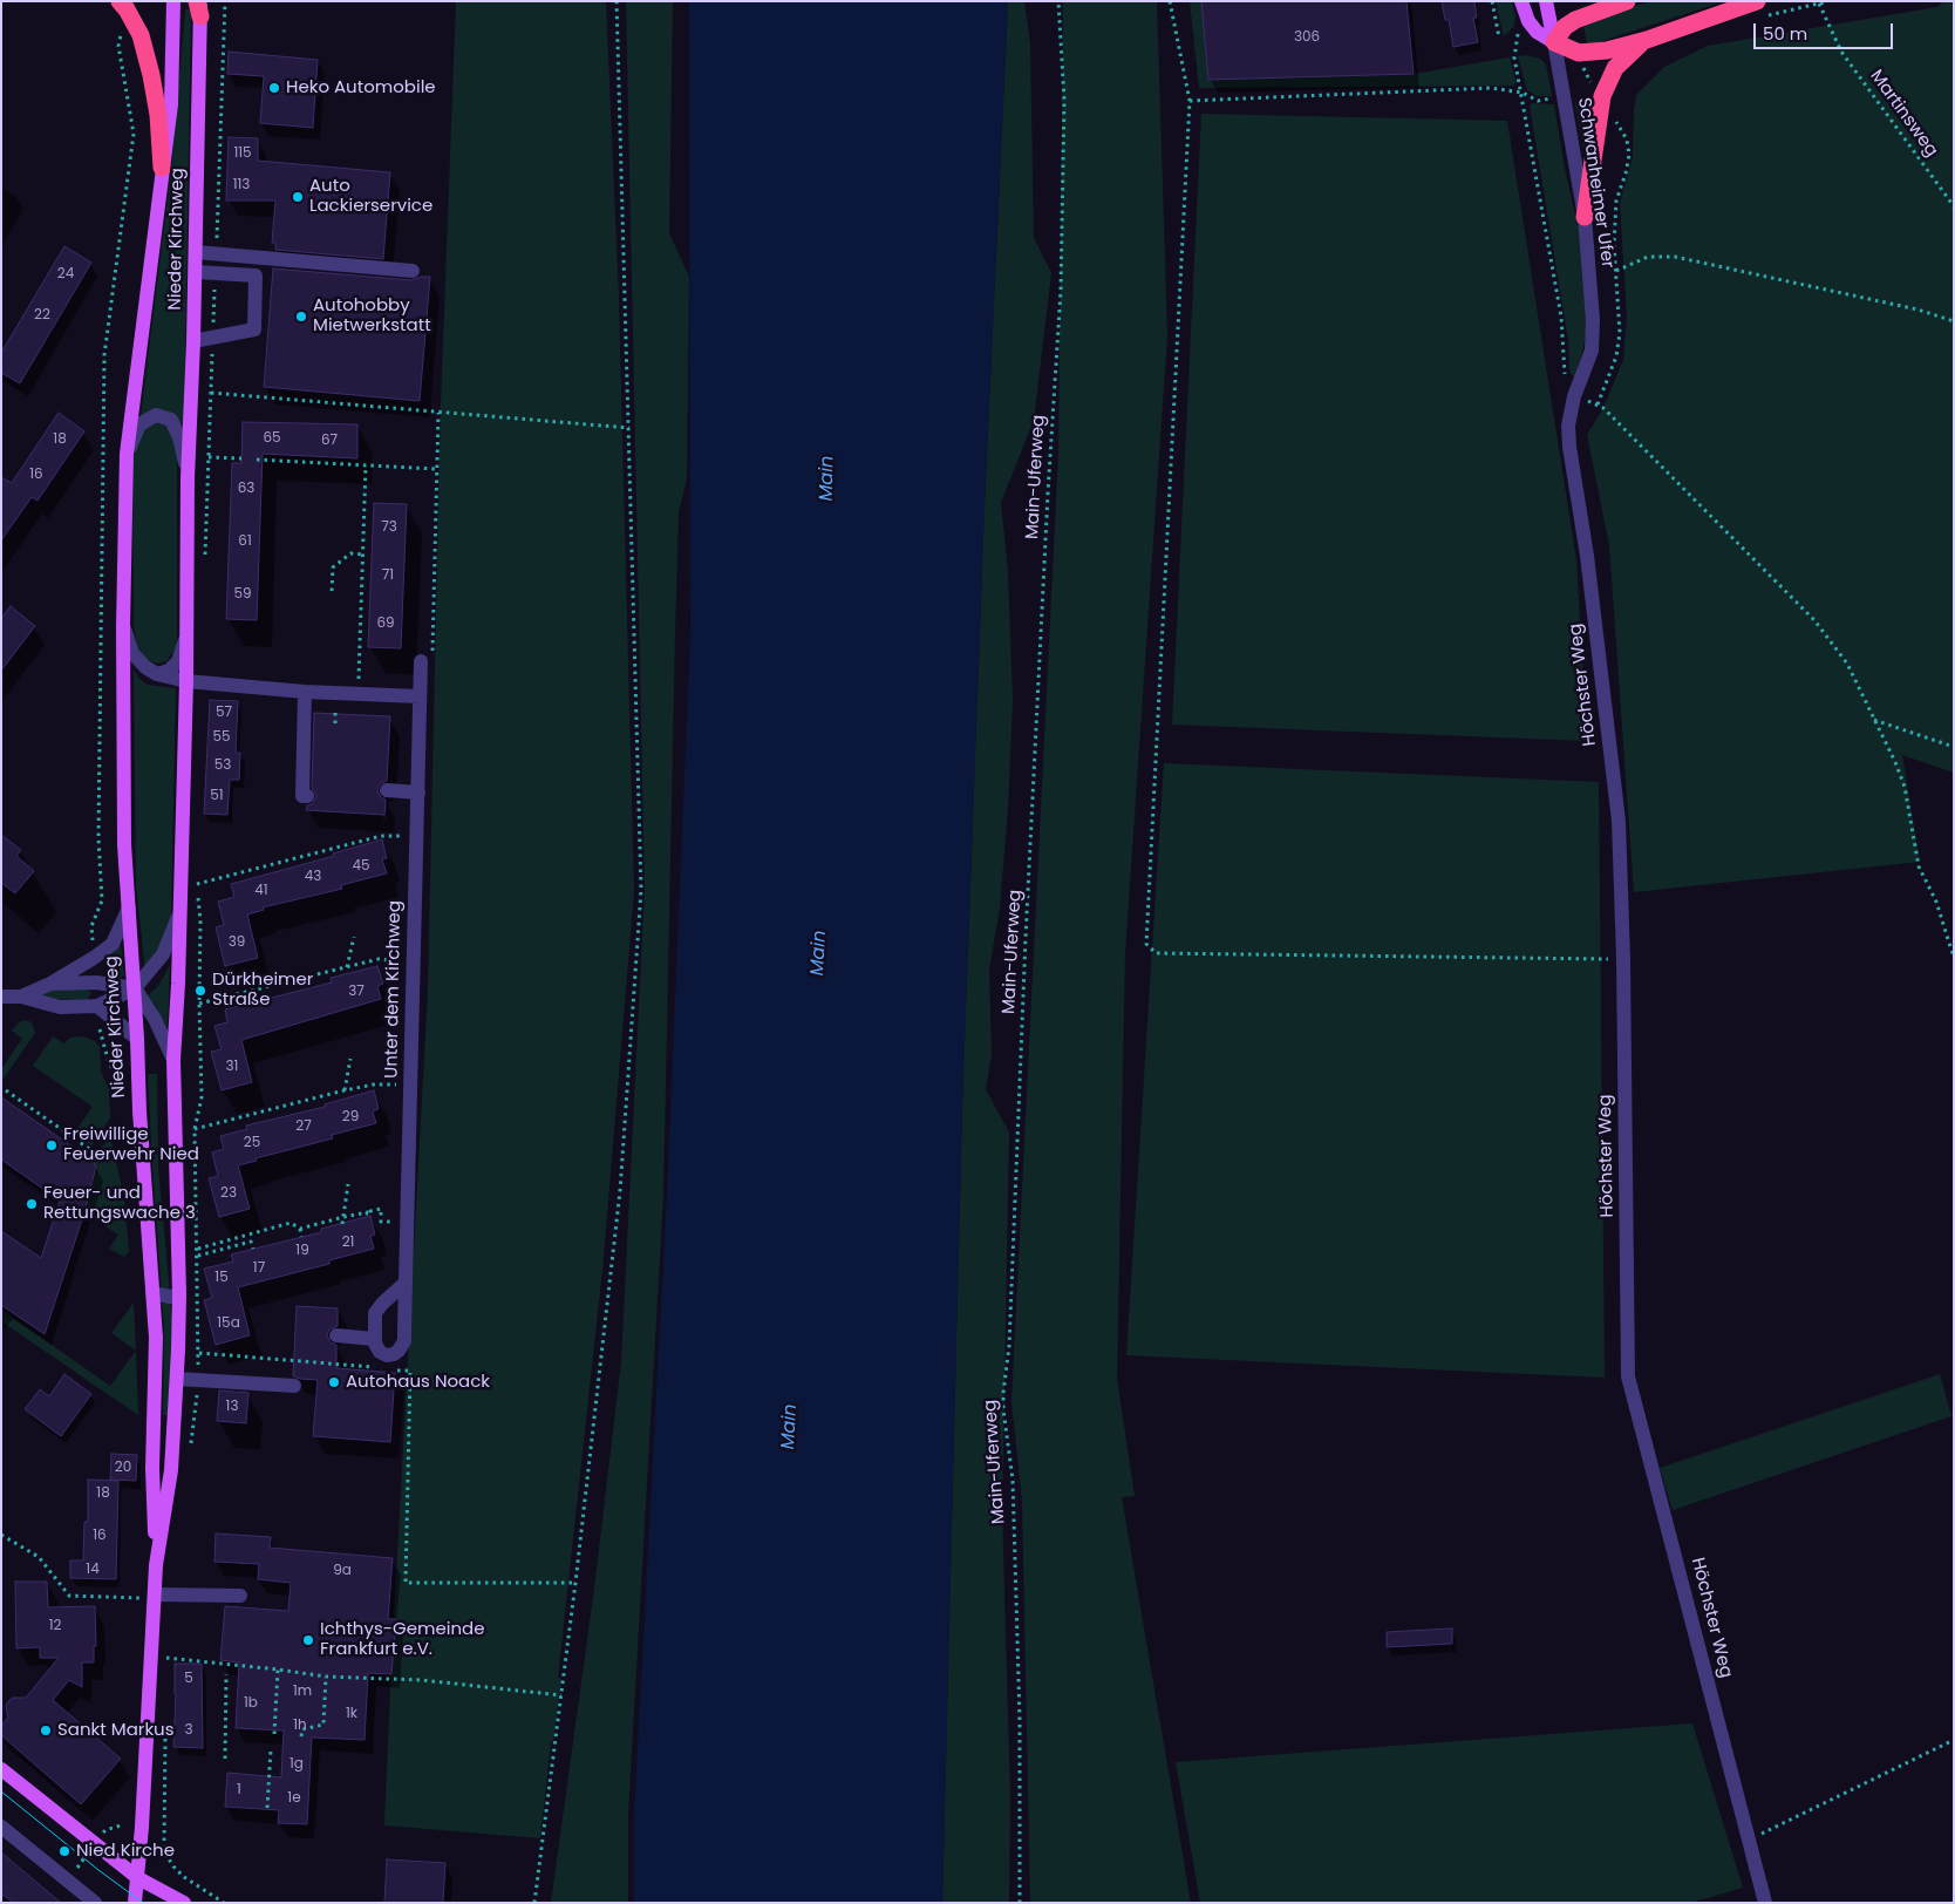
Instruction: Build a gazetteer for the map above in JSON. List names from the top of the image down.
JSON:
{
  "streets": {
    "main road": ["Schwanheimer Ufer", "Nieder Kirchweg"],
    "street": ["Höchster Weg", "Unter dem Kirchweg"],
    "path": ["Martinsweg", "Main-Uferweg"]
  },
  "crossings": [
    ["Schwanheimer Ufer", "Höchster Weg"]
  ],
  "water": ["Main"],
  "places": [
    "Heko Automobile",
    "Auto Lackierservice",
    "Autohobby Mietwerkstatt",
    "Dürkheimer Straße",
    "Freiwillige Feuerwehr Nied",
    "Feuer- und Rettungswache 3",
    "Autohaus Noack",
    "Ichthys-Gemeinde Frankfurt e.V.",
    "Sankt Markus",
    "Nied Kirche"
  ],
  "house_numbers": [
    "306",
    "115",
    "113",
    "24",
    "22",
    "65",
    "18",
    "67",
    "16",
    "63",
    "73",
    "61",
    "71",
    "59",
    "69",
    "57",
    "55",
    "53",
    "51",
    "45",
    "43",
    "41",
    "39",
    "37",
    "31",
    "29",
    "27",
    "25",
    "23",
    "21",
    "19",
    "17",
    "15",
    "15a",
    "13",
    "20",
    "18",
    "16",
    "14",
    "9a",
    "12",
    "5",
    "1m",
    "1b",
    "1k",
    "1h",
    "3",
    "1g",
    "1",
    "1e"
  ],
  "scale_bar": "50 m"
}
